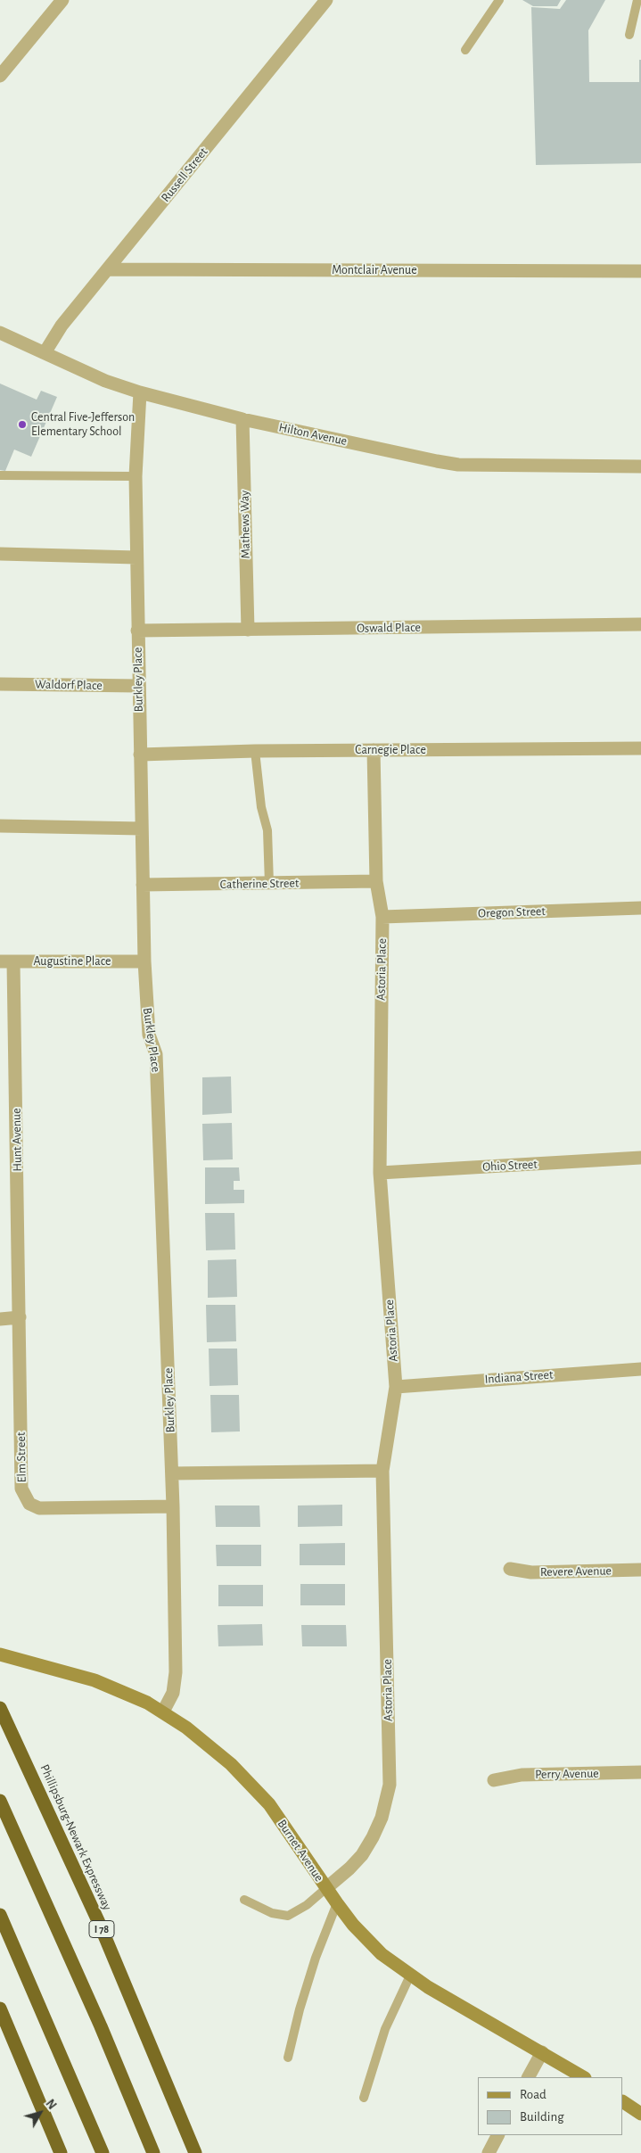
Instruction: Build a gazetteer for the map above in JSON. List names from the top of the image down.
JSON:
{
  "streets": {
    "highway": ["Phillipsburg-Newark Expressway", "I 78"],
    "street": [
      "Russell Street",
      "Montclair Avenue",
      "Hilton Avenue",
      "Mathews Way",
      "Oswald Place",
      "Burkley Place",
      "Waldorf Place",
      "Carnegie Place",
      "Catherine Street",
      "Oregon Street",
      "Augustine Place",
      "Astoria Place",
      "Hunt Avenue",
      "Ohio Street",
      "Indiana Street",
      "Elm Street",
      "Revere Avenue",
      "Perry Avenue",
      "Burnet Avenue"
    ]
  },
  "crossings": [
    ["Russell Street", "Montclair Avenue"],
    ["Russell Street", "Hilton Avenue"],
    ["Hilton Avenue", "Mathews Way"],
    ["Hilton Avenue", "Burkley Place"],
    ["Mathews Way", "Oswald Place"],
    ["Oswald Place", "Burkley Place"],
    ["Burkley Place", "Waldorf Place"],
    ["Burkley Place", "Carnegie Place"],
    ["Burkley Place", "Catherine Street"],
    ["Burkley Place", "Augustine Place"],
    ["Burkley Place", "Elm Street"],
    ["Burkley Place", "Burnet Avenue"],
    ["Carnegie Place", "Astoria Place"],
    ["Catherine Street", "Astoria Place"],
    ["Oregon Street", "Astoria Place"],
    ["Augustine Place", "Hunt Avenue"],
    ["Astoria Place", "Ohio Street"],
    ["Astoria Place", "Indiana Street"],
    ["Astoria Place", "Burnet Avenue"],
    ["Hunt Avenue", "Elm Street"]
  ],
  "places": ["Central Five-Jefferson Elementary School"],
  "legend": ["Road", "Building"],
  "north": "top right"
}
